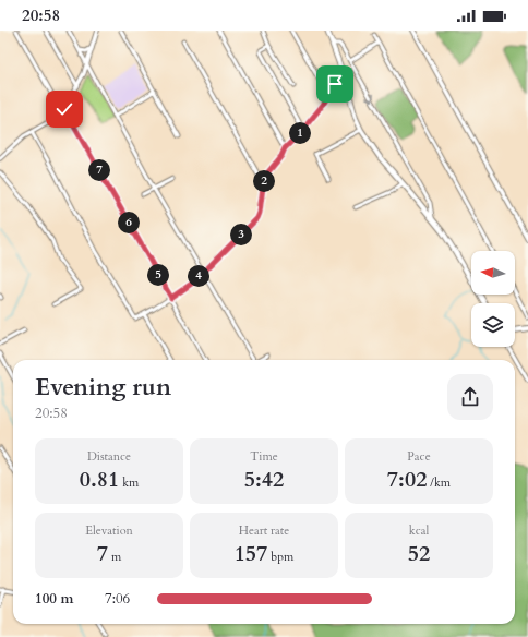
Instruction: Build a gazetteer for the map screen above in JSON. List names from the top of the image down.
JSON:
{
  "north": "left",
  "page": {
    "status": "20:58",
    "pins": [
      "1",
      "7",
      "2",
      "6",
      "3",
      "5",
      "4"
    ],
    "heading": ["Evening run", "20:58"],
    "stats": [
      ["Distance", "0.81 km"],
      ["Time", "5:42"],
      ["Pace", "7:02 /km"],
      ["Elevation", "7 m"],
      ["Heart rate", "157 bpm"],
      ["kcal", "52"]
    ],
    "list": [
      {
        "name": "100 m",
        "note": "7:06"
      }
    ]
  }
}
